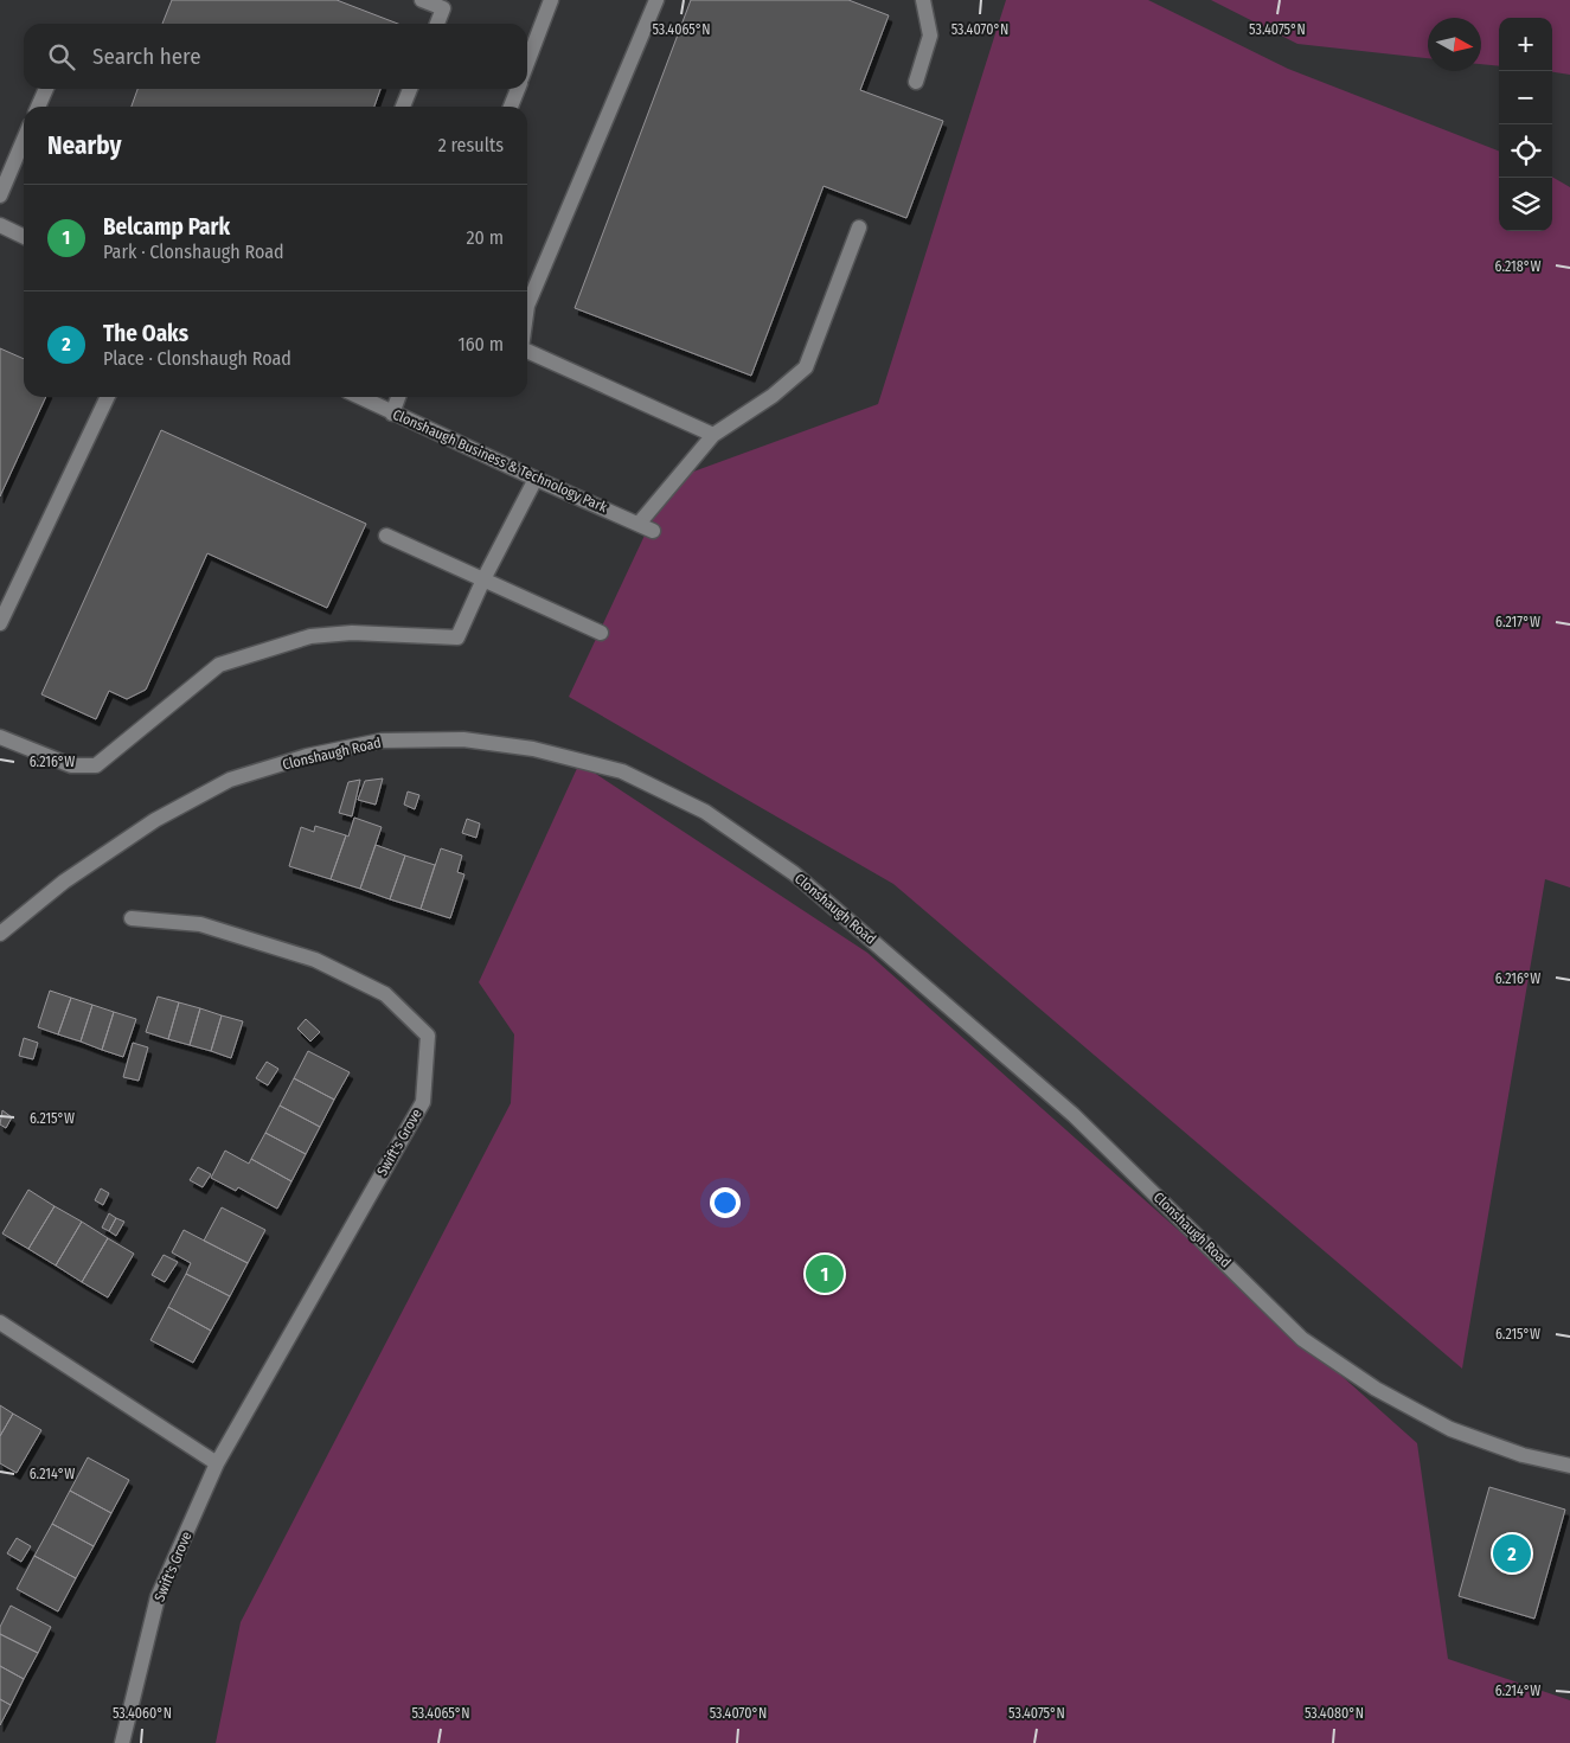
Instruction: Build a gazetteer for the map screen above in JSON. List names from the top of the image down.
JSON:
{
  "streets": {
    "street": ["Clonshaugh Business & Technology Park", "Clonshaugh Road", "Swift's Grove"]
  },
  "north": "right",
  "page": {
    "map_buttons": ["+", "−"],
    "search": "Search here",
    "heading": ["Nearby", "2 results"],
    "list": [
      {
        "mark": "1",
        "name": "Belcamp Park",
        "note": "Park · Clonshaugh Road",
        "value": "20 m"
      },
      {
        "mark": "2",
        "name": "The Oaks",
        "note": "Place · Clonshaugh Road",
        "value": "160 m"
      }
    ],
    "pins": ["1", "2"]
  },
  "coordinates": [
    "53.4065°N",
    "53.4070°N",
    "53.4075°N",
    "6.218°W",
    "6.217°W",
    "6.216°W",
    "6.215°W",
    "6.214°W",
    "53.4060°N",
    "53.4080°N"
  ]
}
